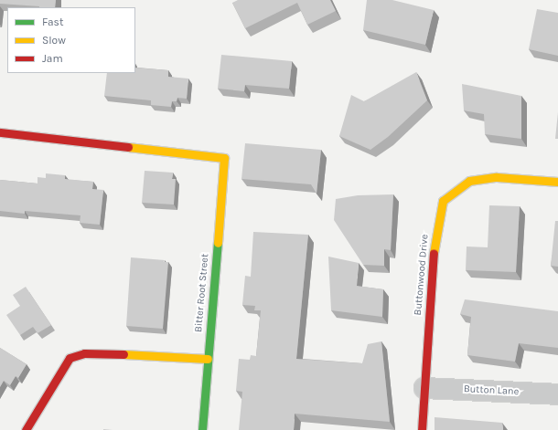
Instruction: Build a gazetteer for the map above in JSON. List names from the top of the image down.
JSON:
{
  "streets": {
    "street": ["Buttonwood Drive", "Bitter Root Street", "Button Lane"]
  },
  "crossings": [
    ["Buttonwood Drive", "Button Lane"]
  ],
  "legend": ["Fast", "Slow", "Jam"]
}
